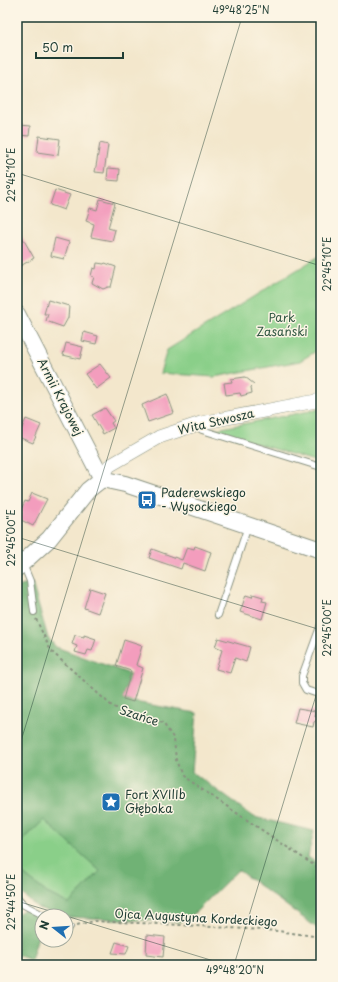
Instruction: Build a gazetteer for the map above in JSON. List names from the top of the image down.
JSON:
{
  "streets": {
    "street": ["Armii Krajowej", "Wita Stwosza"],
    "path": ["Szańce", "Ojca Augustyna Kordeckiego"]
  },
  "crossings": [
    ["Armii Krajowej", "Wita Stwosza"]
  ],
  "parks": ["Park Zasański"],
  "places": {
    "bus stop": ["Paderewskiego - Wysockiego"],
    "place": ["Fort XVIIIb Głęboka"]
  },
  "scale_bar": "50 m",
  "north": "left",
  "coordinates": [
    "49°48'25\"N",
    "22°45'10\"E",
    "22°45'00\"E",
    "22°44'50\"E",
    "49°48'20\"N"
  ]
}
